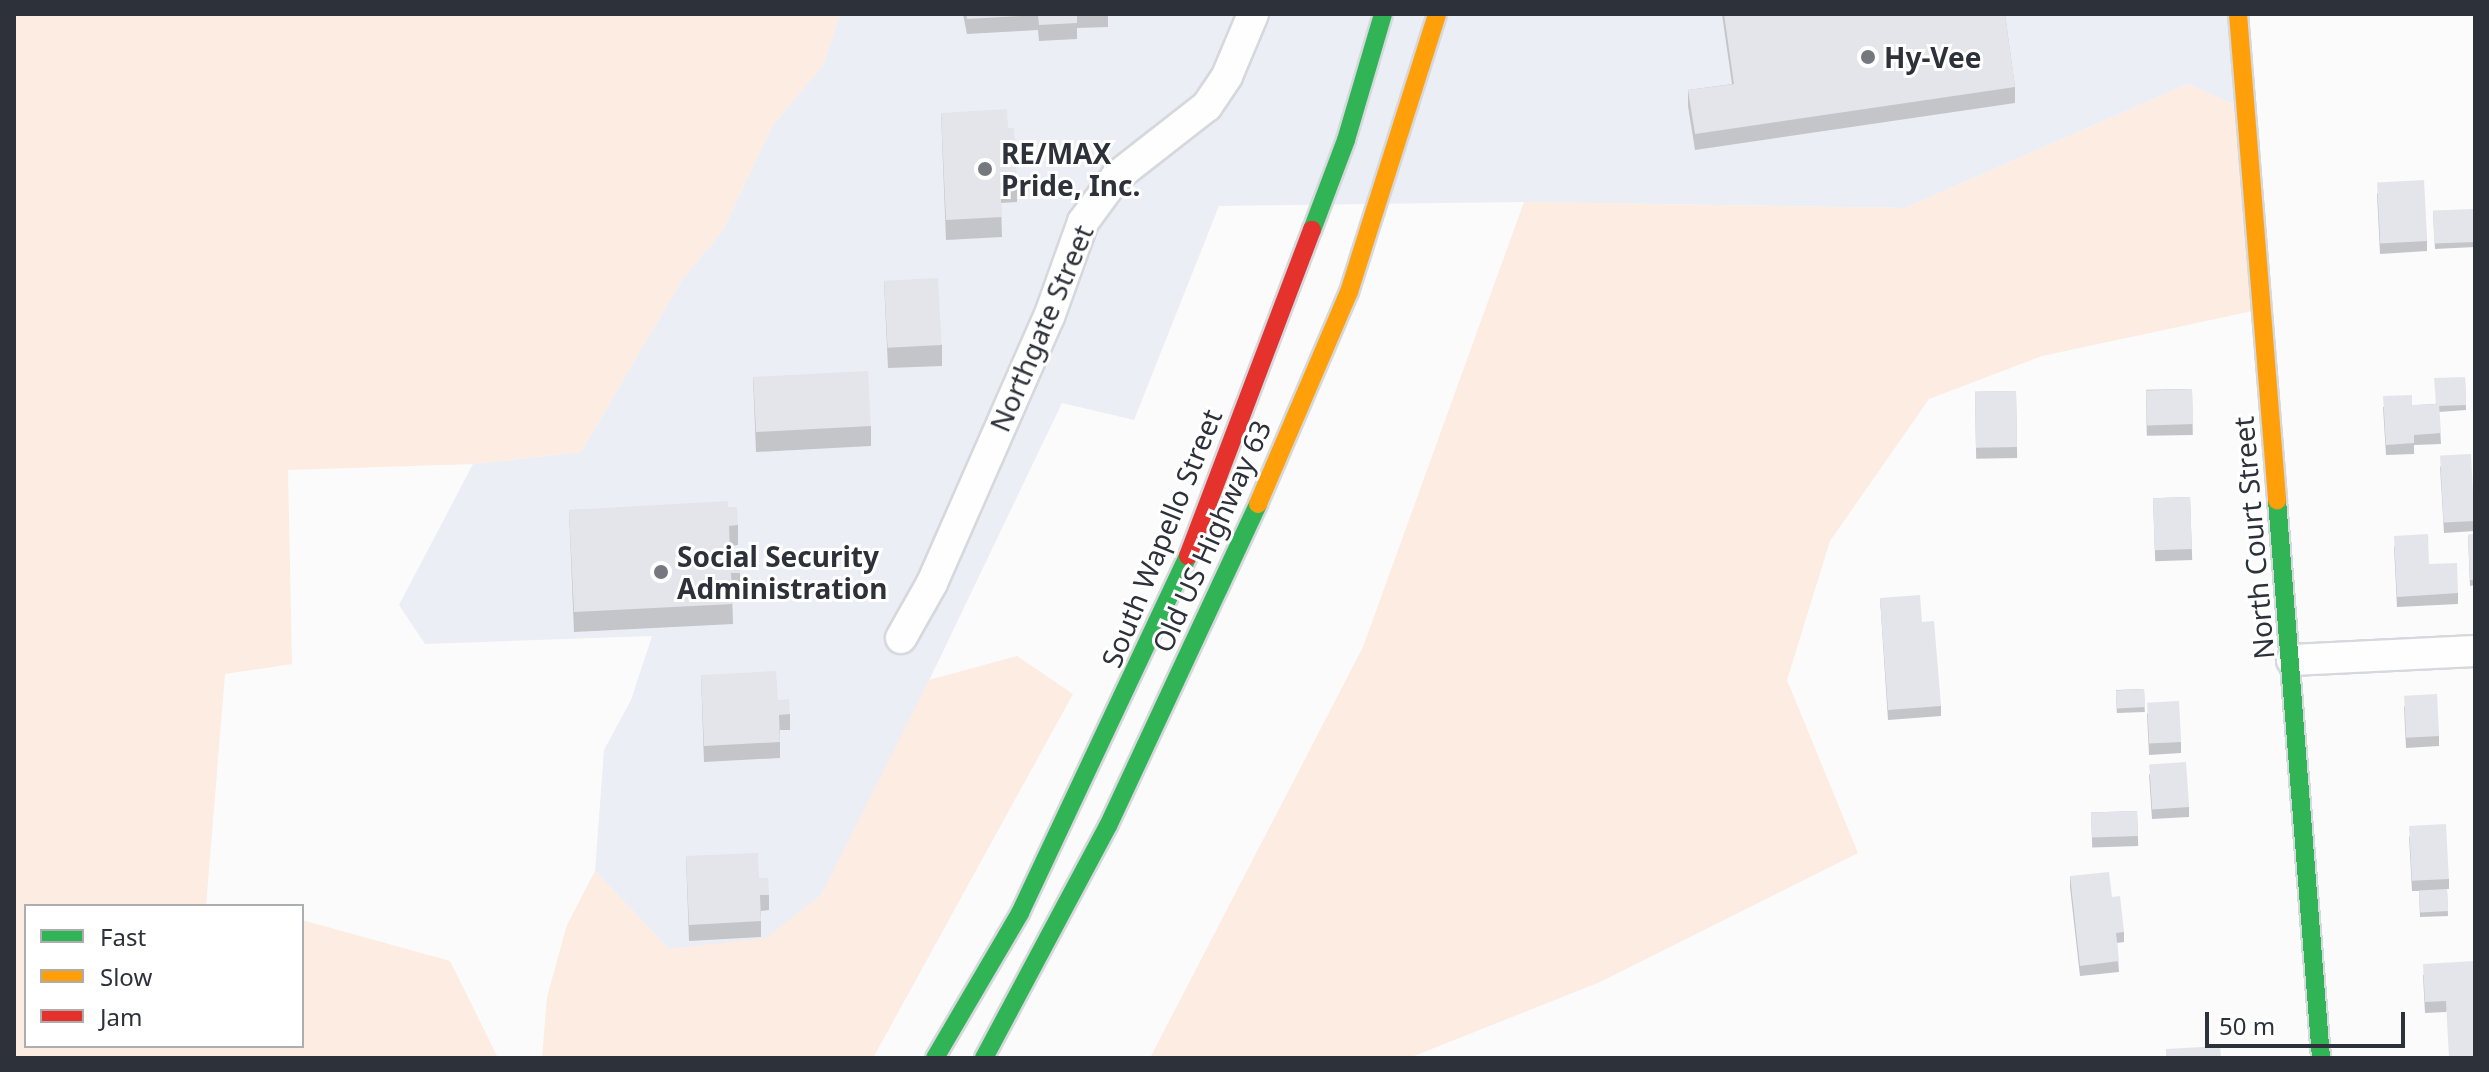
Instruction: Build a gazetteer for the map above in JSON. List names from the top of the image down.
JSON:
{
  "streets": {
    "main road": ["Old US Highway 63", "South Wapello Street", "North Court Street"],
    "street": ["Northgate Street"]
  },
  "places": ["Hy-Vee", "RE/MAX Pride, Inc.", "Social Security Administration"],
  "legend": ["Fast", "Slow", "Jam"],
  "scale_bar": "50 m"
}
